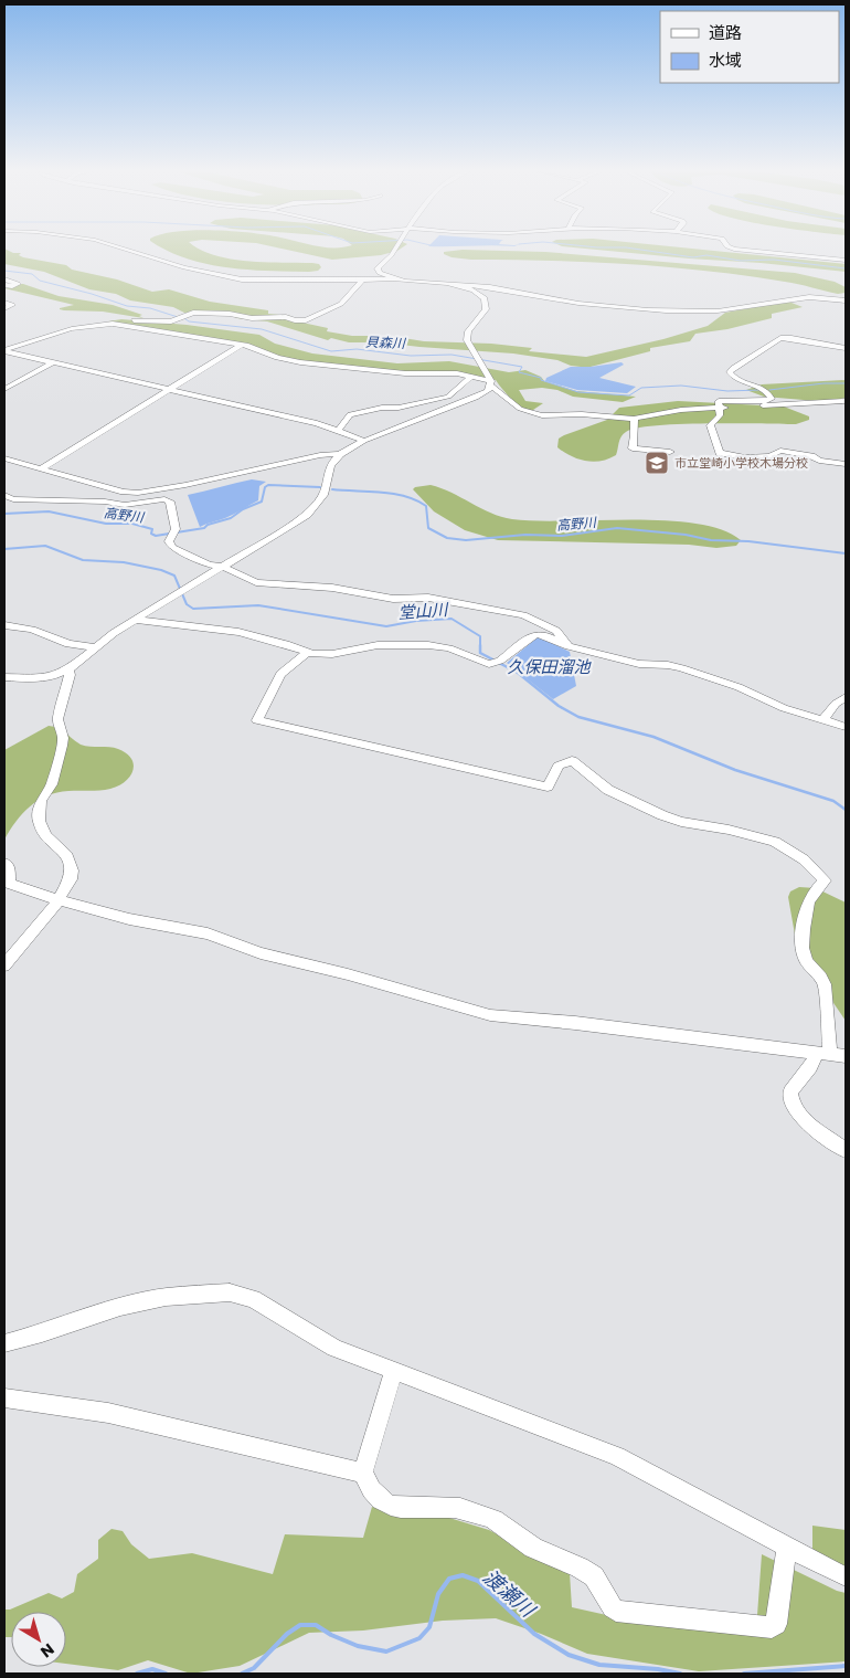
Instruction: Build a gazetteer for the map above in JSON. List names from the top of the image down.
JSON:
{
  "water": [
    "貝森川",
    "高野川",
    "堂山川",
    "久保田溜池",
    "渡瀬川"
  ],
  "places": {
    "school or university": ["市立堂崎小学校木場分校"]
  },
  "legend": ["道路", "水域"],
  "north": "bottom right"
}
